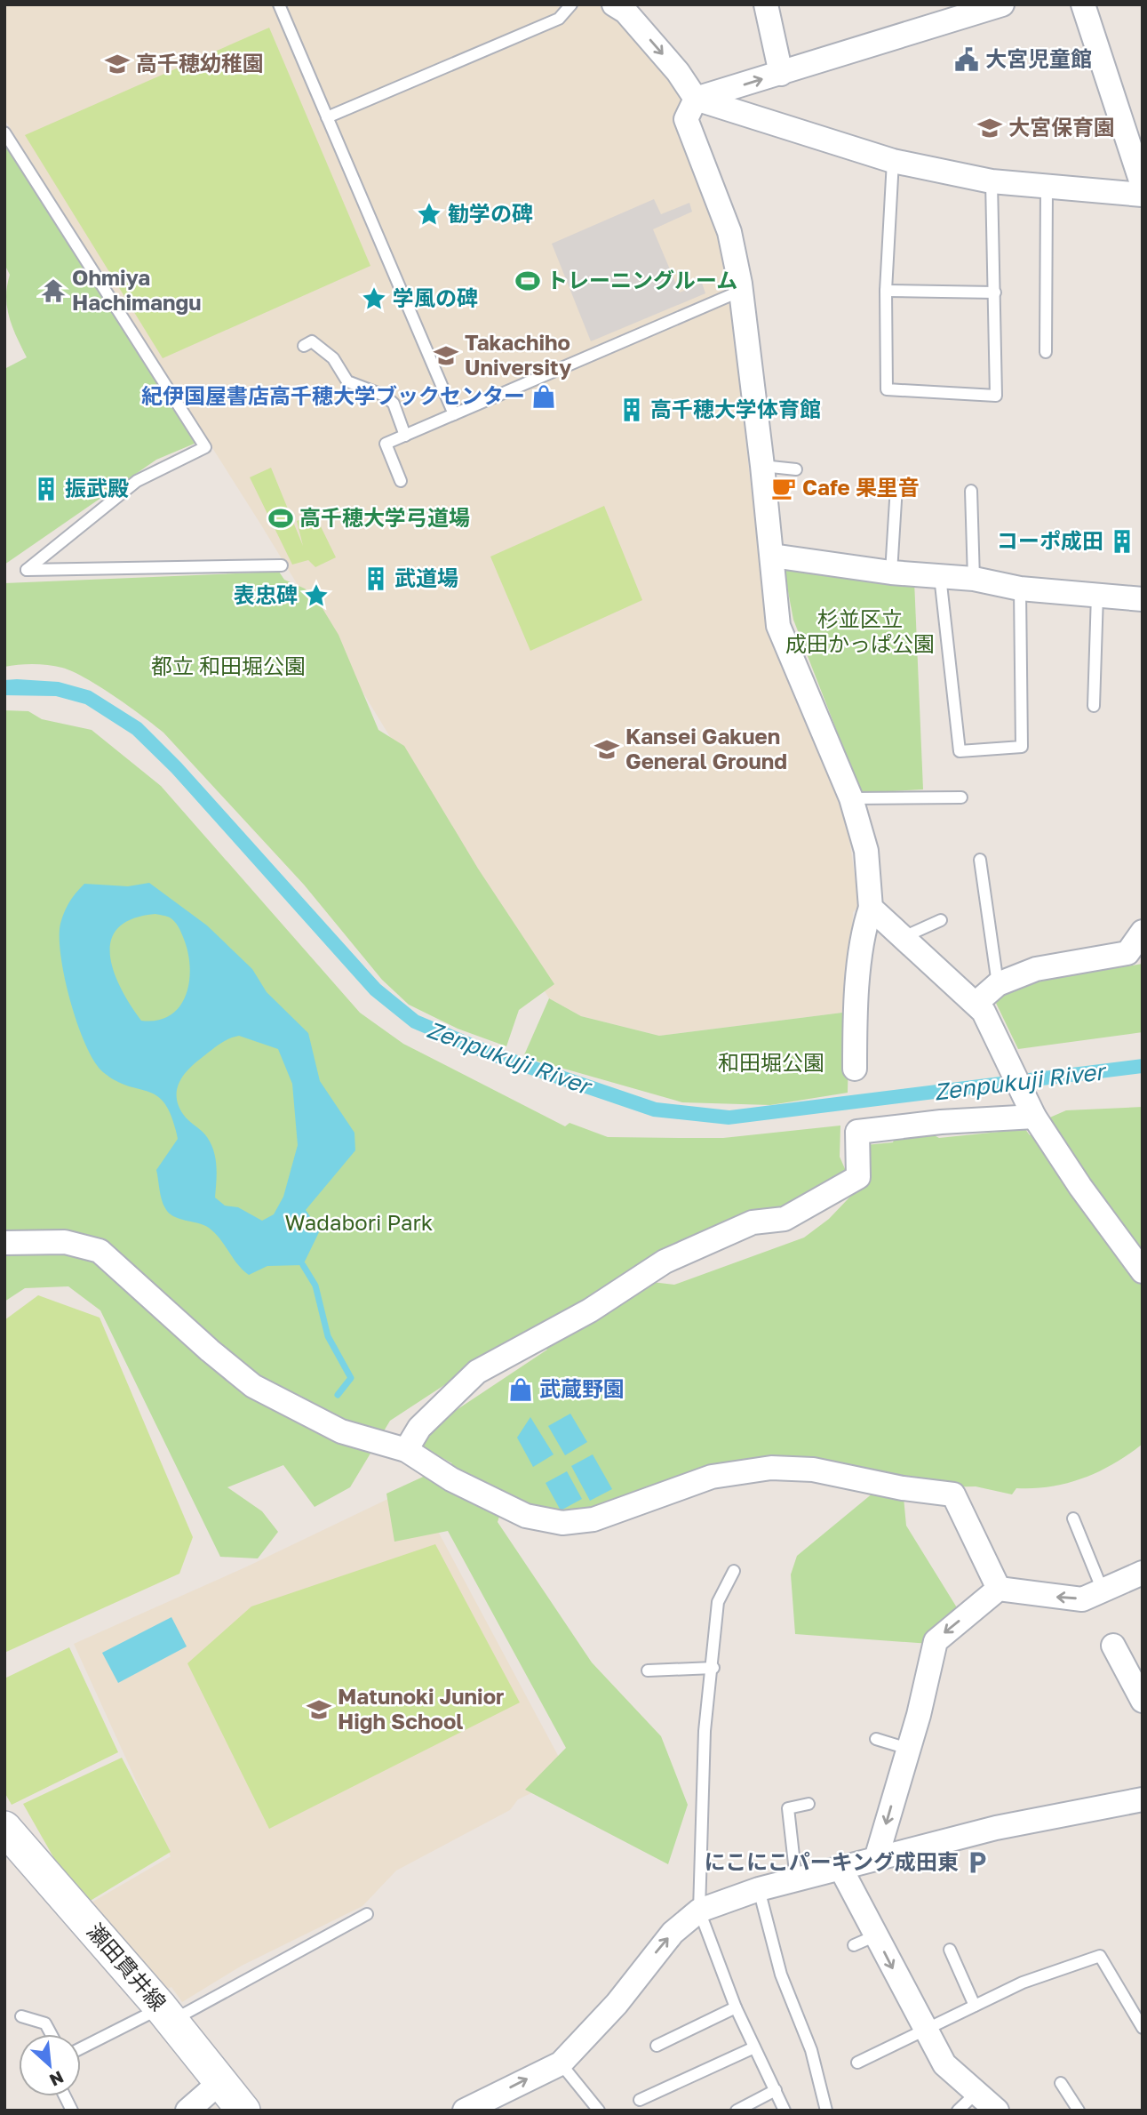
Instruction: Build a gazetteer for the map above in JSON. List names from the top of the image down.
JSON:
{
  "streets": {
    "main road": ["瀬田貫井線"]
  },
  "water": ["Zenpukuji River"],
  "parks": [
    "杉並区立 成田かっぱ公園",
    "都立 和田堀公園",
    "和田堀公園",
    "Wadabori Park"
  ],
  "places": {
    "public building": ["大宮児童館"],
    "school or university": [
      "高千穂幼稚園",
      "大宮保育園",
      "Takachiho University",
      "Kansei Gakuen General Ground",
      "Matunoki Junior High School"
    ],
    "place": ["勧学の碑", "学風の碑", "表忠碑"],
    "sports": ["トレーニングルーム", "高千穂大学弓道場"],
    "temple": ["Ohmiya Hachimangu"],
    "shop": ["紀伊国屋書店高千穂大学ブックセンター", "武蔵野園"],
    "building": [
      "高千穂大学体育館",
      "振武殿",
      "コーポ成田",
      "武道場"
    ],
    "cafe": ["Cafe 果里音"],
    "parking": ["にこにこパーキング成田東"]
  },
  "north": "bottom right"
}
